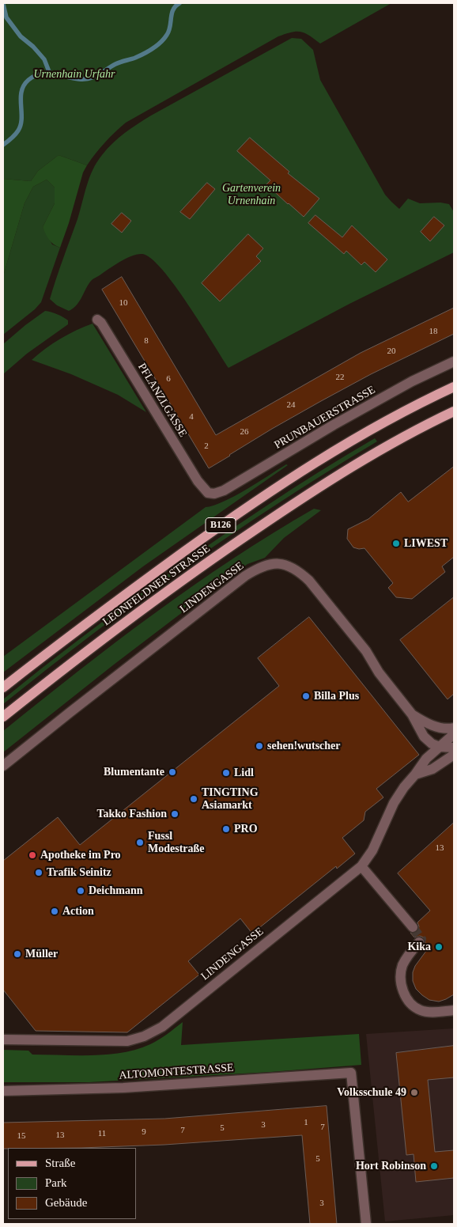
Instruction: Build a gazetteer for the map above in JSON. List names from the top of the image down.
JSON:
{
  "streets": {
    "main road": ["B126", "LEONFELDNER STRASSE"],
    "street": [
      "PFLANZLGASSE",
      "PRUNBAUERSTRASSE",
      "LINDENGASSE",
      "ALTOMONTESTRASSE"
    ]
  },
  "crossings": [
    ["PFLANZLGASSE", "PRUNBAUERSTRASSE"]
  ],
  "parks": ["Urnenhain Urfahr", "Gartenverein Urnenhain"],
  "places": [
    "LIWEST",
    "Billa Plus",
    "sehen!wutscher",
    "Blumentante",
    "Lidl",
    "TINGTING Asiamarkt",
    "Takko Fashion",
    "PRO",
    "Fussl Modestraße",
    "Apotheke im Pro",
    "Trafik Seinitz",
    "Deichmann",
    "Action",
    "Kika",
    "Müller",
    "Volksschule 49",
    "Hort Robinson"
  ],
  "house_numbers": [
    "10",
    "18",
    "8",
    "20",
    "22",
    "6",
    "24",
    "4",
    "26",
    "2",
    "13",
    "1",
    "3",
    "7",
    "5",
    "7",
    "9",
    "11",
    "13",
    "15",
    "5",
    "3"
  ],
  "legend": ["Straße", "Park", "Gebäude"]
}
